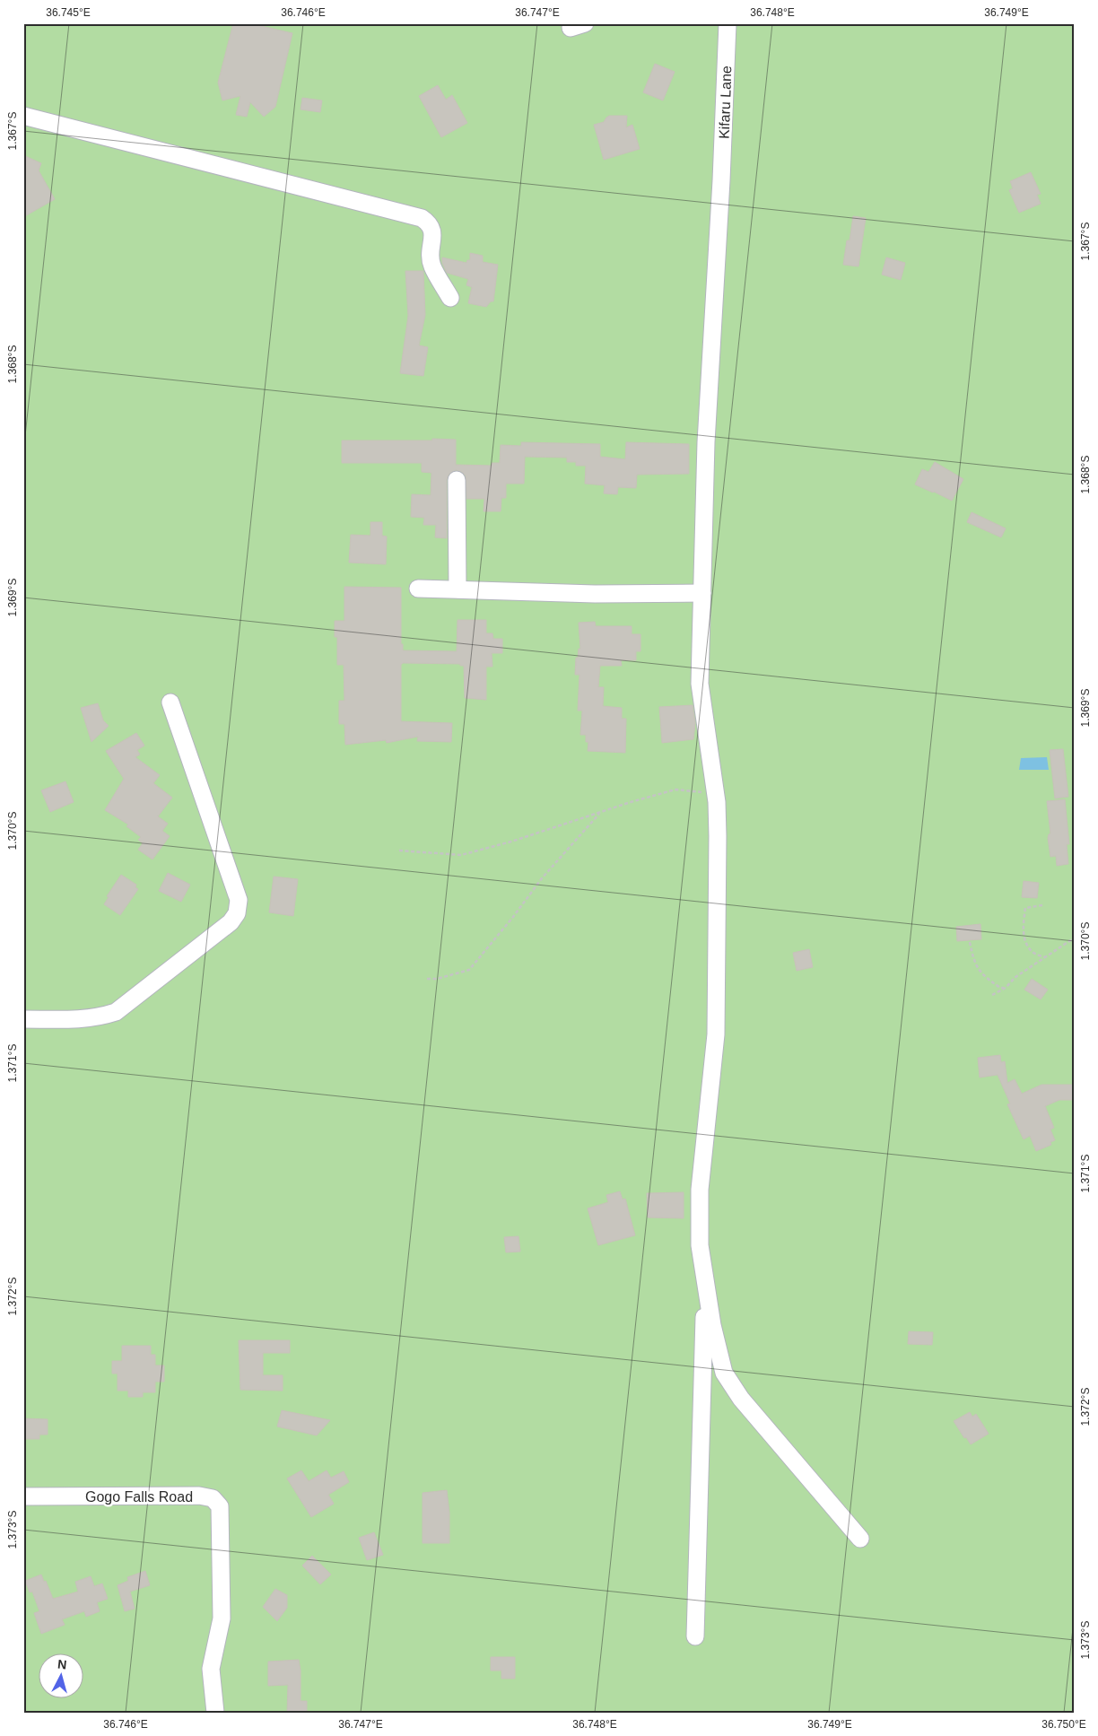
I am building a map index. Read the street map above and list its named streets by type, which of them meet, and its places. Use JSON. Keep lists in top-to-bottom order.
{
  "streets": {
    "street": ["Kifaru Lane", "Gogo Falls Road"]
  },
  "north": "top",
  "coordinates": [
    "36.745°E",
    "36.746°E",
    "36.747°E",
    "36.748°E",
    "36.749°E",
    "1.367°S",
    "1.368°S",
    "1.369°S",
    "1.370°S",
    "1.371°S",
    "1.372°S",
    "1.373°S",
    "36.750°E"
  ]
}
